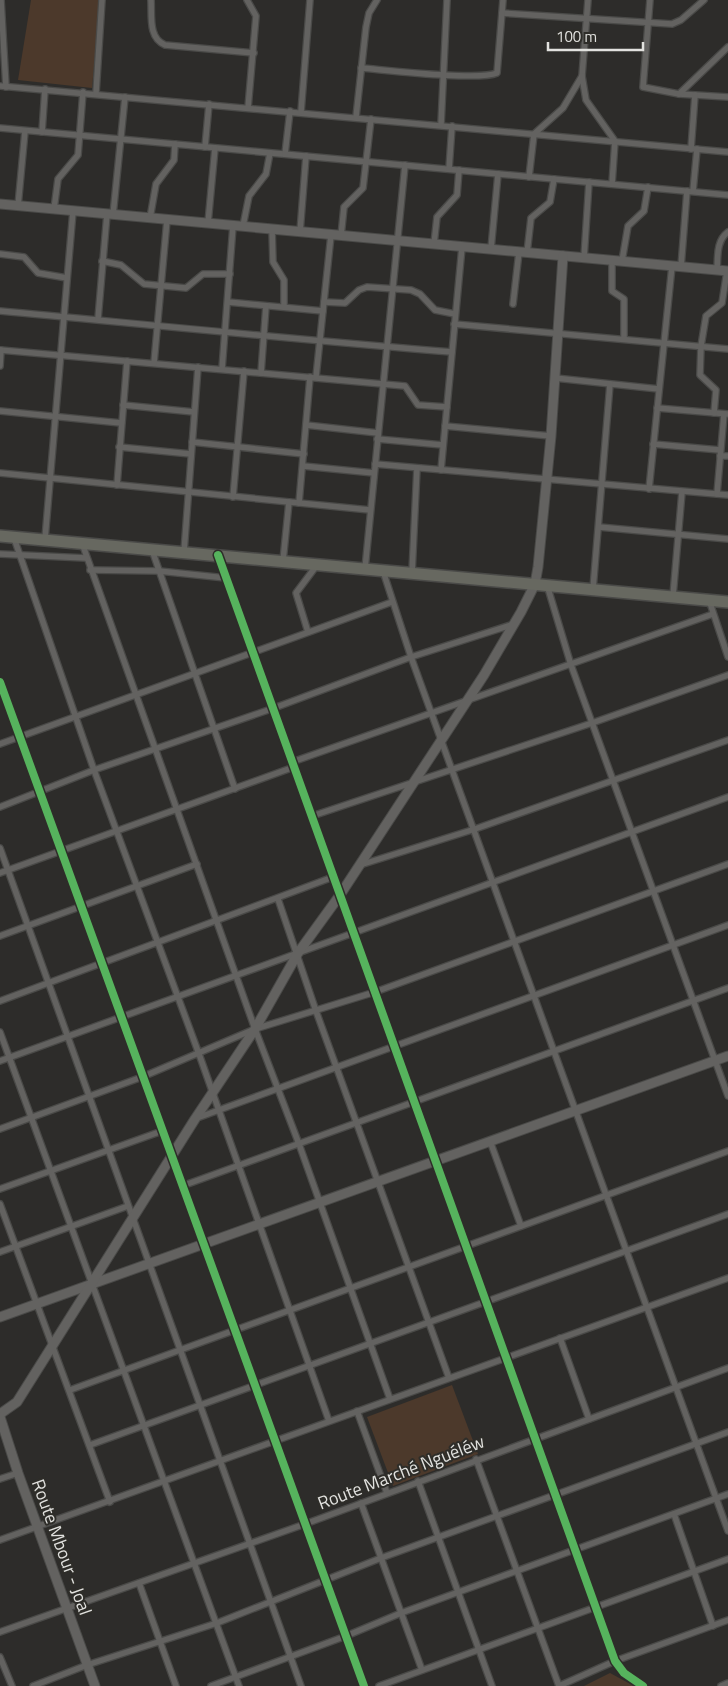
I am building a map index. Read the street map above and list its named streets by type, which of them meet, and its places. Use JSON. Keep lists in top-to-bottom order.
{
  "streets": {
    "main road": ["Route Mbour - Joal"],
    "street": ["Route Marché Nguéléw"]
  },
  "crossings": [
    ["Route Marché Nguéléw", "Route Mbour - Joal"]
  ],
  "scale_bar": "100 m"
}
